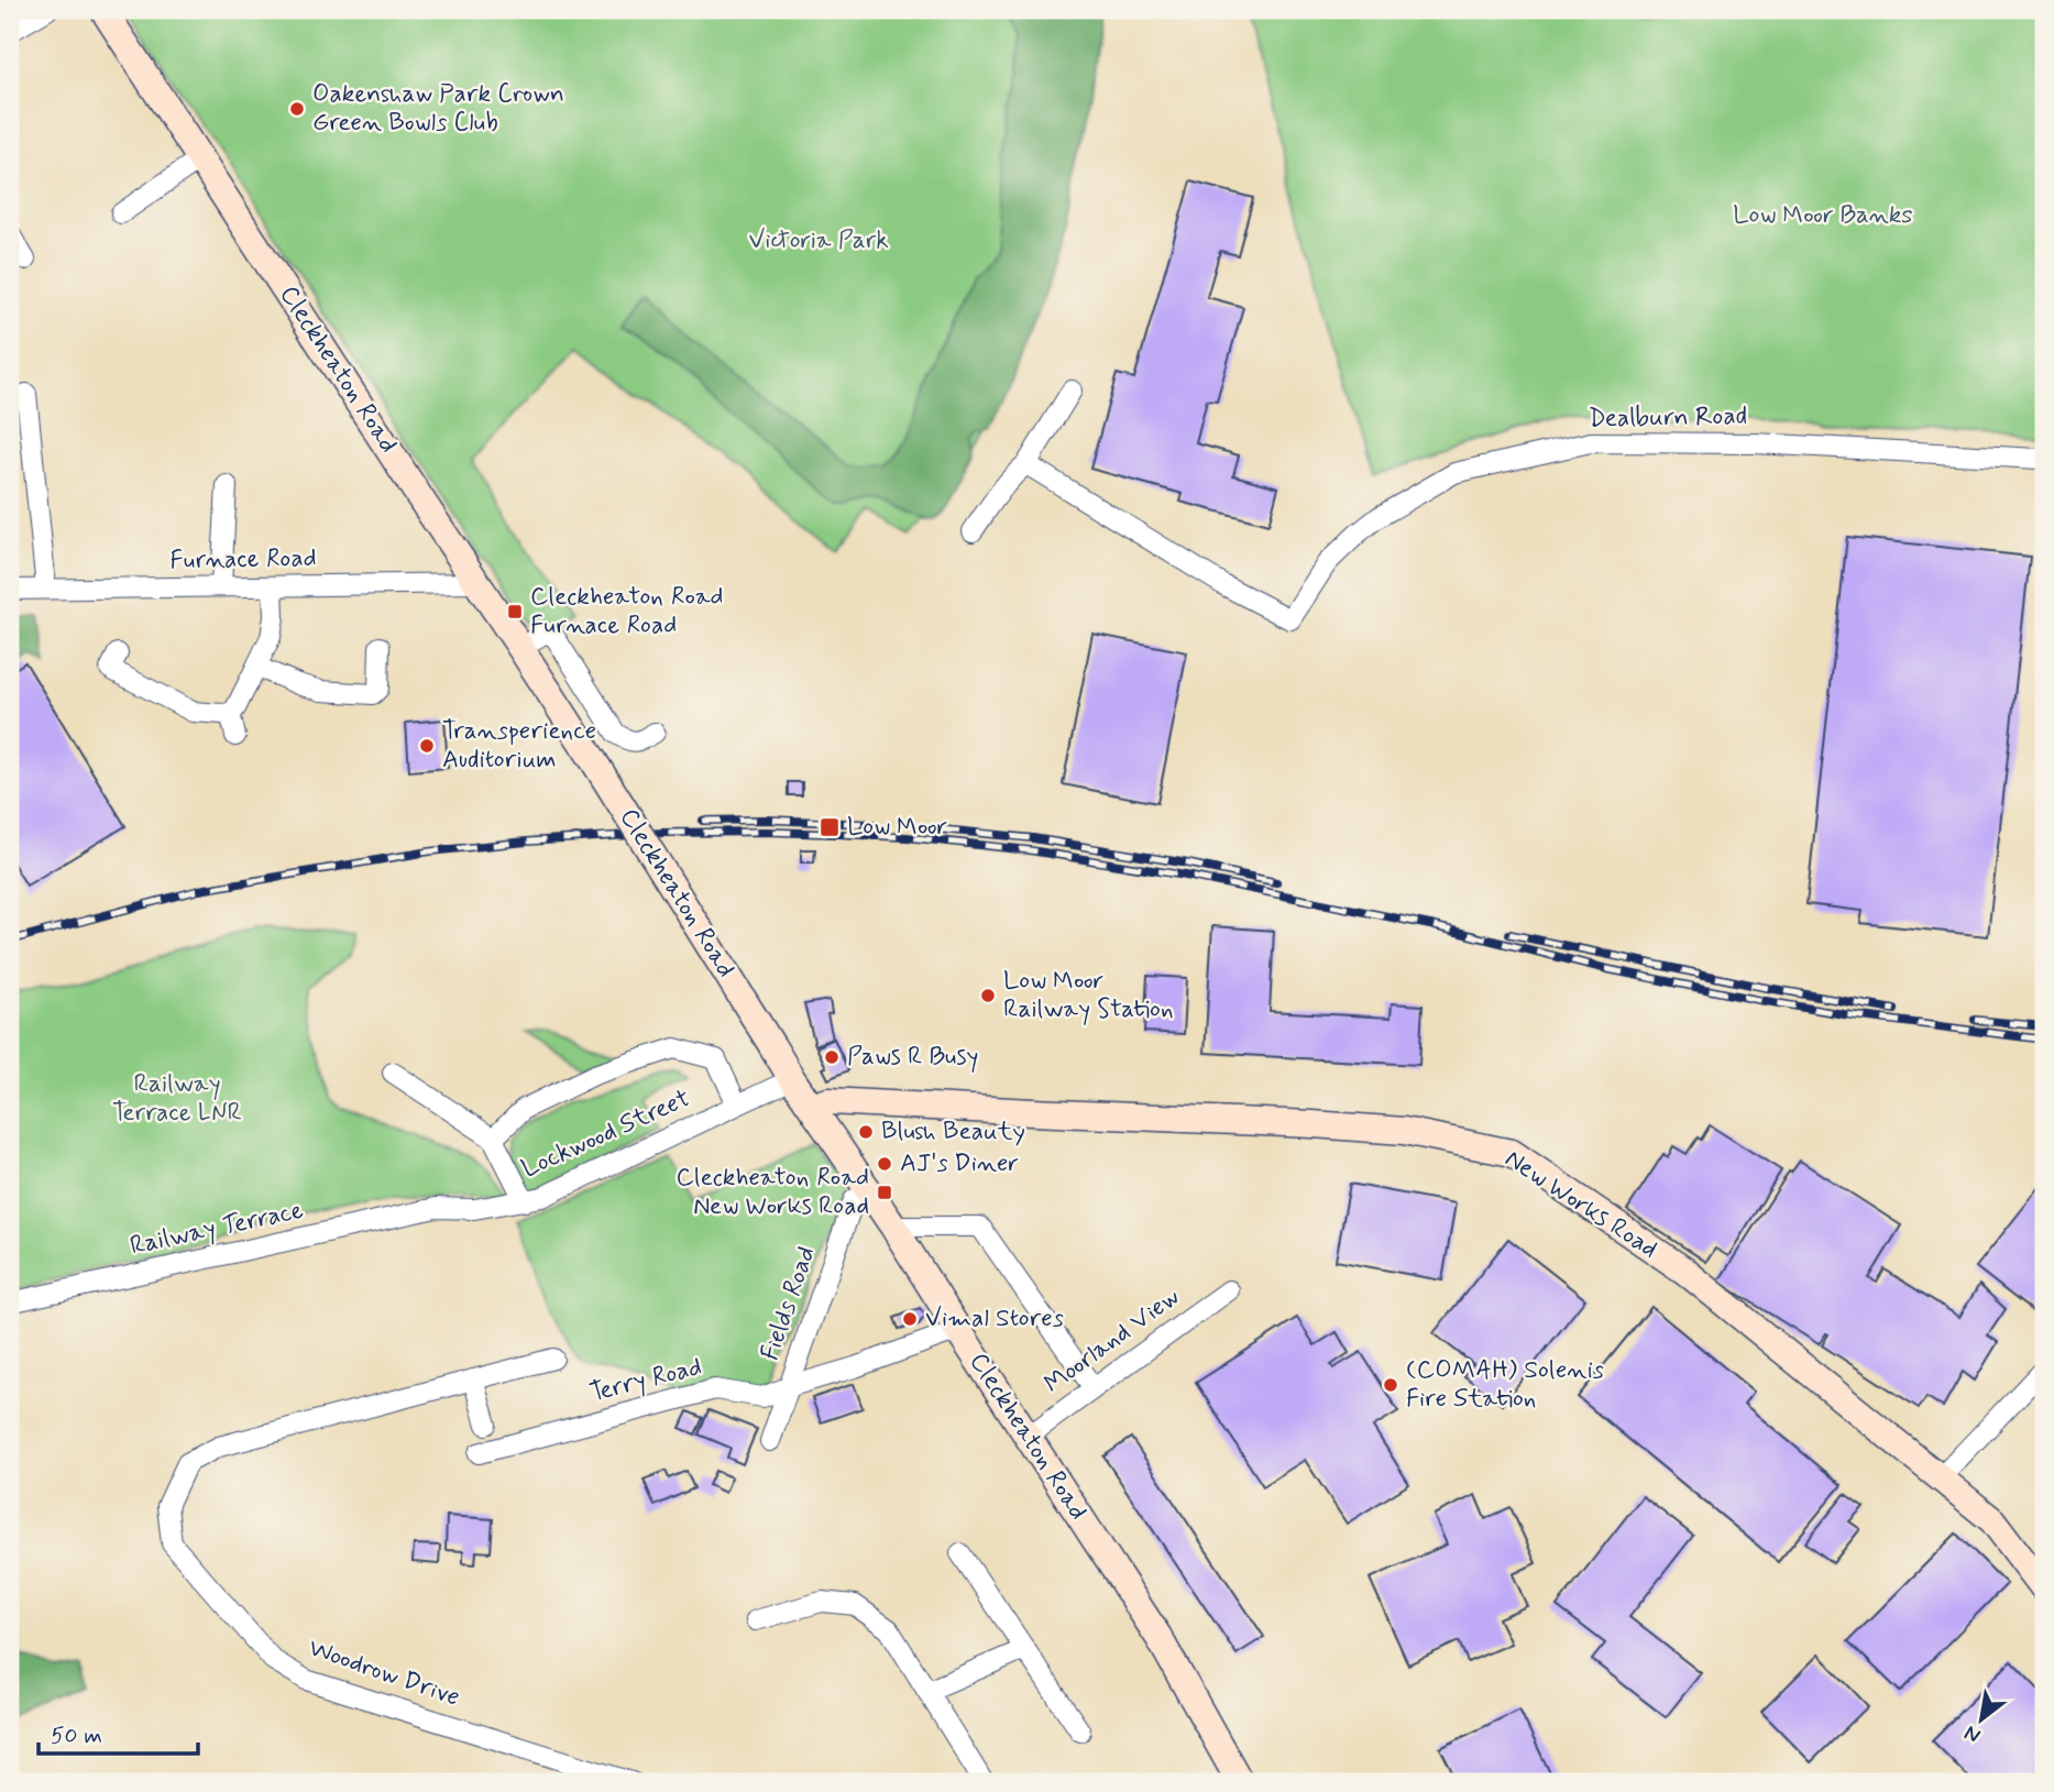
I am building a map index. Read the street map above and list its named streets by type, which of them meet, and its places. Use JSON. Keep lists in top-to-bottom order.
{
  "streets": {
    "street": [
      "Cleckheaton Road",
      "Dealburn Road",
      "Furnace Road",
      "Lockwood Street",
      "New Works Road",
      "Railway Terrace",
      "Fields Road",
      "Moorland View",
      "Terry Road",
      "Woodrow Drive"
    ]
  },
  "crossings": [
    ["Cleckheaton Road", "Furnace Road"],
    ["Cleckheaton Road", "Lockwood Street"],
    ["Cleckheaton Road", "New Works Road"],
    ["Cleckheaton Road", "Fields Road"],
    ["Cleckheaton Road", "Moorland View"],
    ["Cleckheaton Road", "Terry Road"],
    ["Lockwood Street", "Railway Terrace"],
    ["Fields Road", "Terry Road"]
  ],
  "parks": ["Low Moor Banks", "Victoria Park", "Railway Terrace LNR"],
  "places": {
    "other": [
      "Oakenshaw Park Crown Green Bowls Club",
      "Transperience Auditorium",
      "Low Moor Railway Station",
      "Paws R Busy",
      "Blush Beauty",
      "AJ's Diner",
      "Vimal Stores",
      "(COMAH) Solenis Fire Station"
    ],
    "transit": ["Cleckheaton Road Furnace Road", "Low Moor", "Cleckheaton Road New Works Road"]
  },
  "scale_bar": "50 m",
  "north": "bottom left"
}
